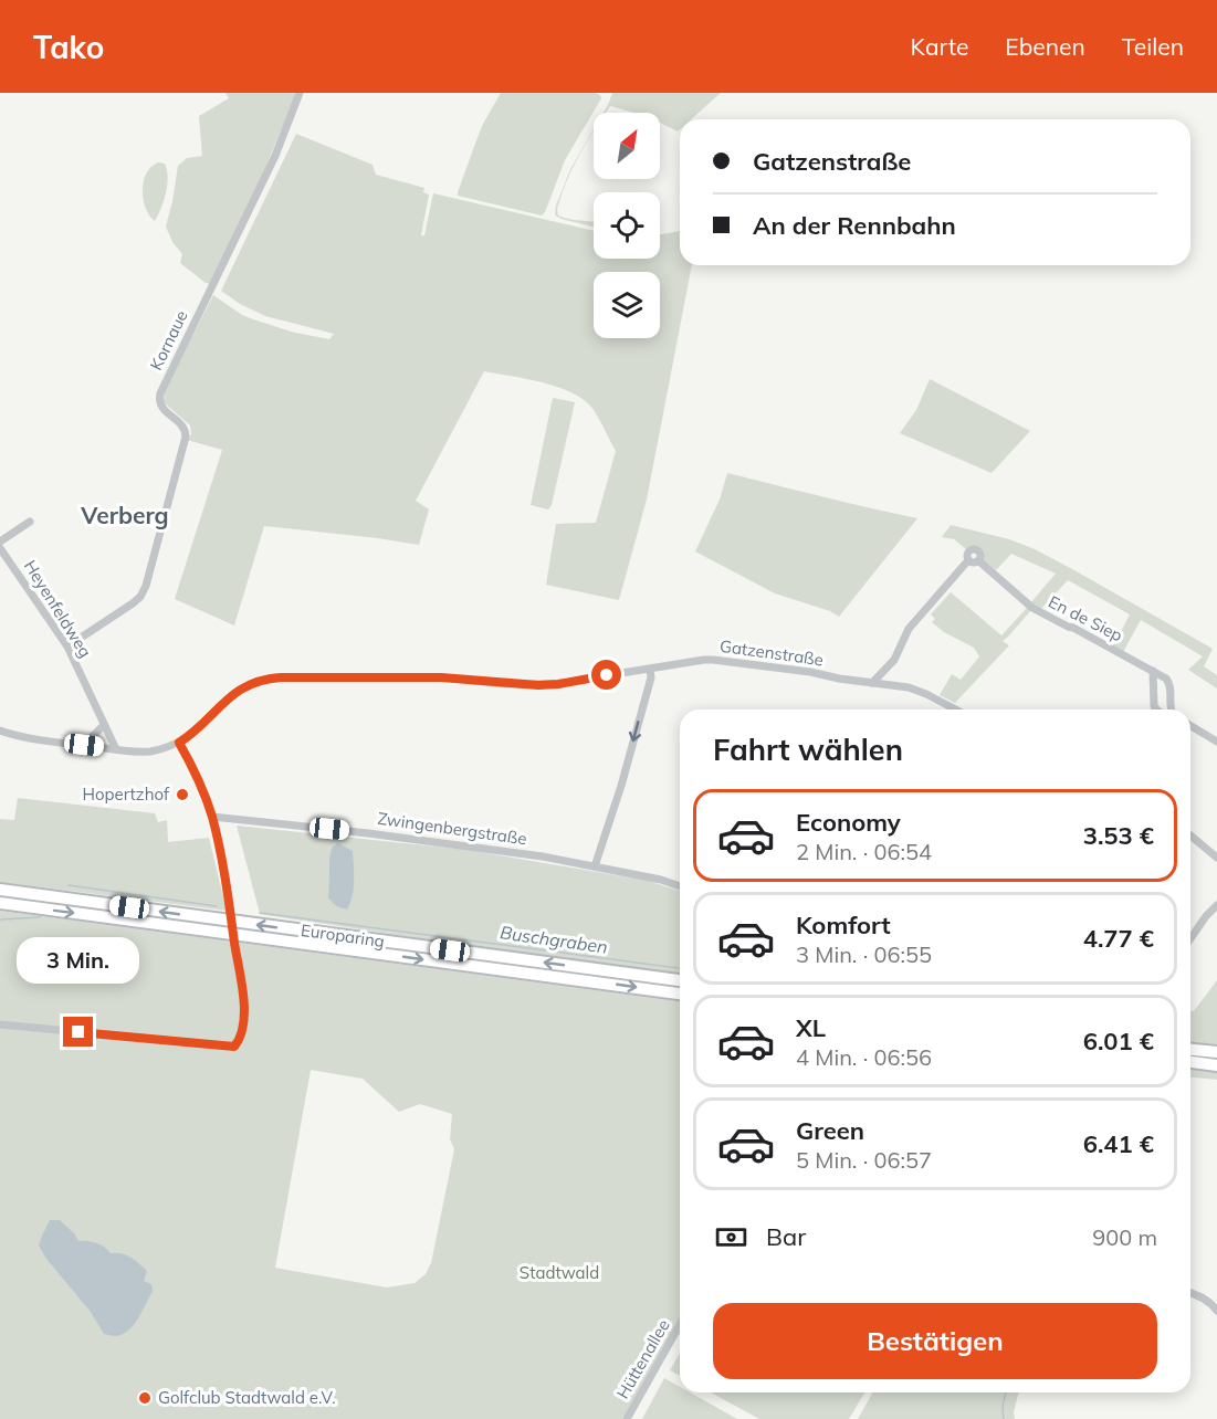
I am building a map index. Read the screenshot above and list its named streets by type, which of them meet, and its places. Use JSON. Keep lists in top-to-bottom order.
{
  "streets": {
    "main road": ["Europaring"],
    "street": [
      "Kornaue",
      "Heyenfeldweg",
      "En de Siep",
      "Gatzenstraße",
      "Zwingenbergstraße",
      "Hüttenallee"
    ]
  },
  "crossings": [
    ["Kornaue", "Heyenfeldweg"],
    ["Heyenfeldweg", "Gatzenstraße"]
  ],
  "districts": ["Verberg"],
  "water": ["Buschgraben"],
  "parks": ["Stadtwald"],
  "places": ["Hopertzhof", "Golfclub Stadtwald e.V."],
  "north": "top right",
  "page": {
    "header": "Tako",
    "nav": ["Karte", "Ebenen", "Teilen"],
    "banner": ["Gatzenstraße", "An der Rennbahn"],
    "heading": "Fahrt wählen",
    "list": [
      {
        "name": "Economy",
        "note": "2 Min. · 06:54",
        "value": "3.53 €"
      },
      {
        "name": "Komfort",
        "note": "3 Min. · 06:55",
        "value": "4.77 €"
      },
      {
        "name": "XL",
        "note": "4 Min. · 06:56",
        "value": "6.01 €"
      },
      {
        "name": "Green",
        "note": "5 Min. · 06:57",
        "value": "6.41 €"
      }
    ],
    "bubble": "3 Min.",
    "pay": ["Bar", "900 m"],
    "buttons": "Bestätigen"
  }
}
